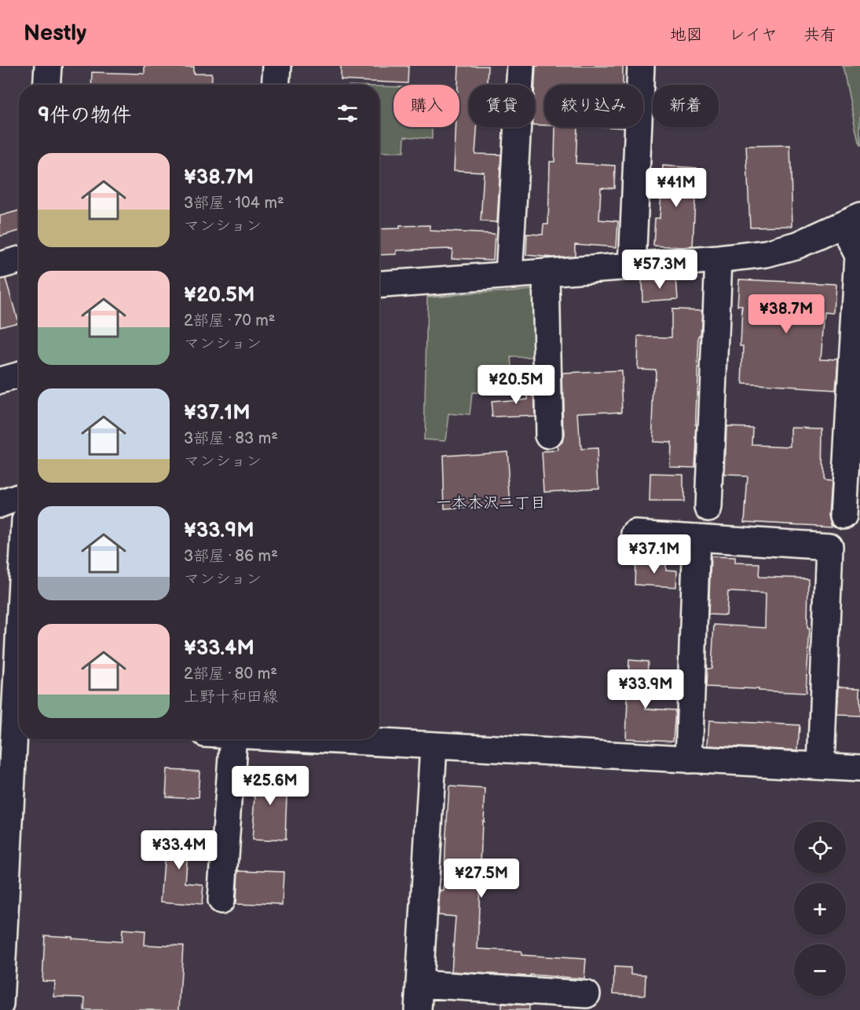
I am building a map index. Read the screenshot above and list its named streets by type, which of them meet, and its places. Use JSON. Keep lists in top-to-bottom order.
{
  "districts": ["一本木沢二丁目"],
  "page": {
    "header": "Nestly",
    "nav": ["地図", "レイヤ", "共有"],
    "chip": [
      "購入",
      "賃貸",
      "絞り込み",
      "新着"
    ],
    "heading": "9件の物件",
    "list": [
      {
        "name": "¥38.7M",
        "note": "3部屋 · 104 m² · マンション"
      },
      {
        "name": "¥20.5M",
        "note": "2部屋 · 70 m² · マンション"
      },
      {
        "name": "¥37.1M",
        "note": "3部屋 · 83 m² · マンション"
      },
      {
        "name": "¥33.9M",
        "note": "3部屋 · 86 m² · マンション"
      },
      {
        "name": "¥33.4M",
        "note": "2部屋 · 80 m² · 上野十和田線"
      }
    ],
    "price": [
      "¥41M",
      "¥57.3M",
      "¥38.7M",
      "¥20.5M",
      "¥37.1M",
      "¥33.9M",
      "¥25.6M",
      "¥33.4M",
      "¥27.5M"
    ],
    "map_buttons": ["+", "−"]
  }
}
